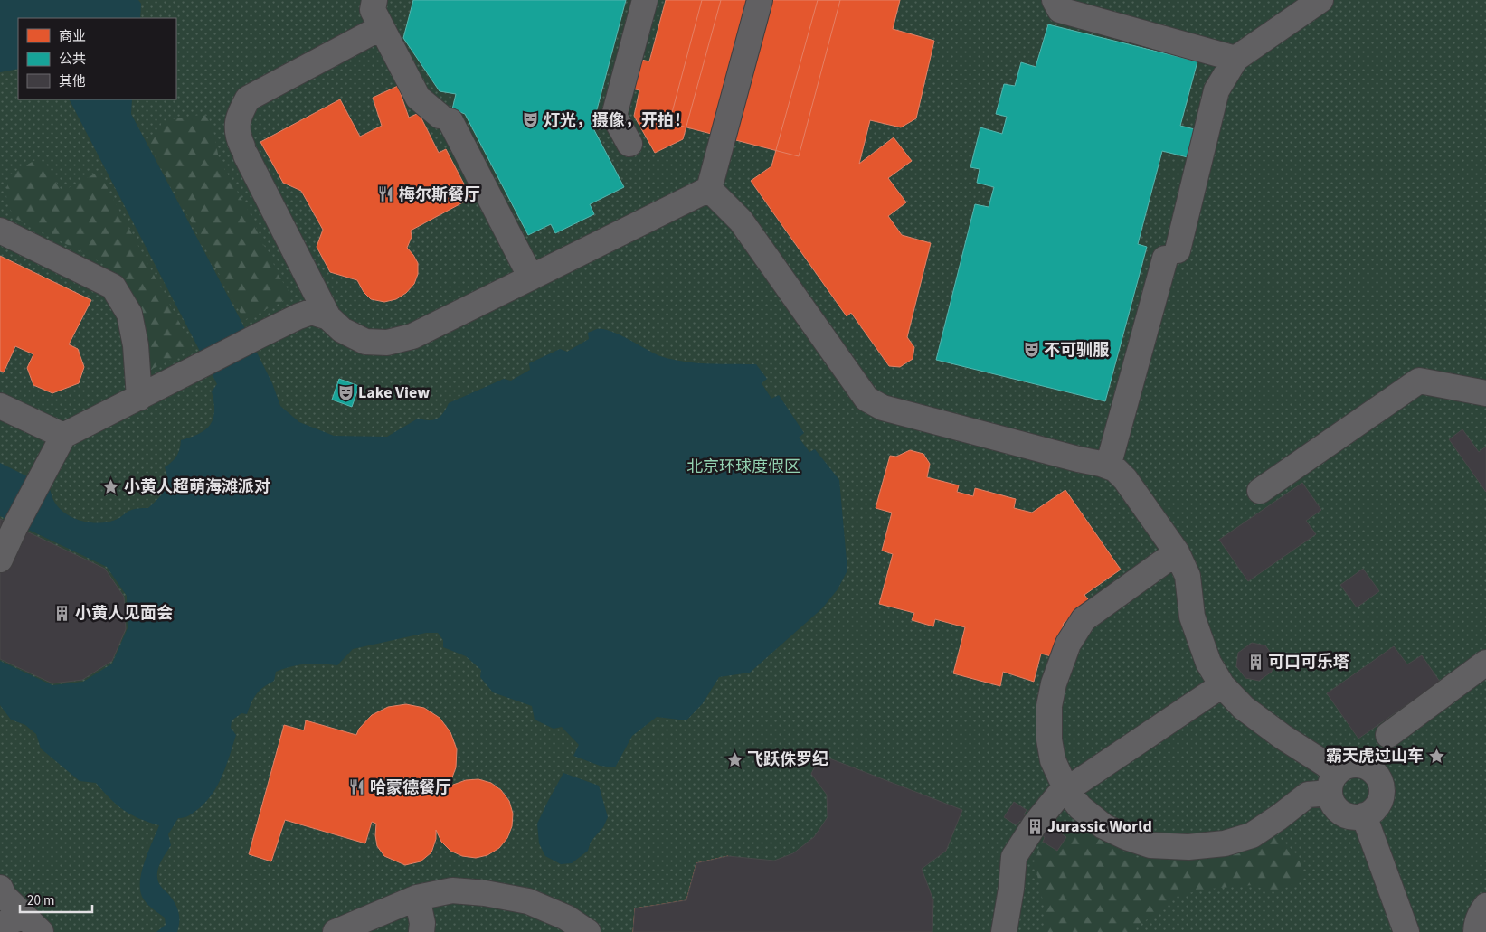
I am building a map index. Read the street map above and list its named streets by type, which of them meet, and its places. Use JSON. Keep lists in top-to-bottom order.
{
  "parks": ["北京环球度假区"],
  "places": {
    "theatre": ["灯光，摄像，开拍！", "不可驯服", "Lake View"],
    "restaurant": ["梅尔斯餐厅", "哈蒙德餐厅"],
    "place": ["小黄人超萌海滩派对", "霸天虎过山车", "飞跃侏罗纪"],
    "building": ["小黄人见面会", "可口可乐塔", "Jurassic World"]
  },
  "legend": ["商业", "公共", "其他"],
  "scale_bar": "20 m"
}
